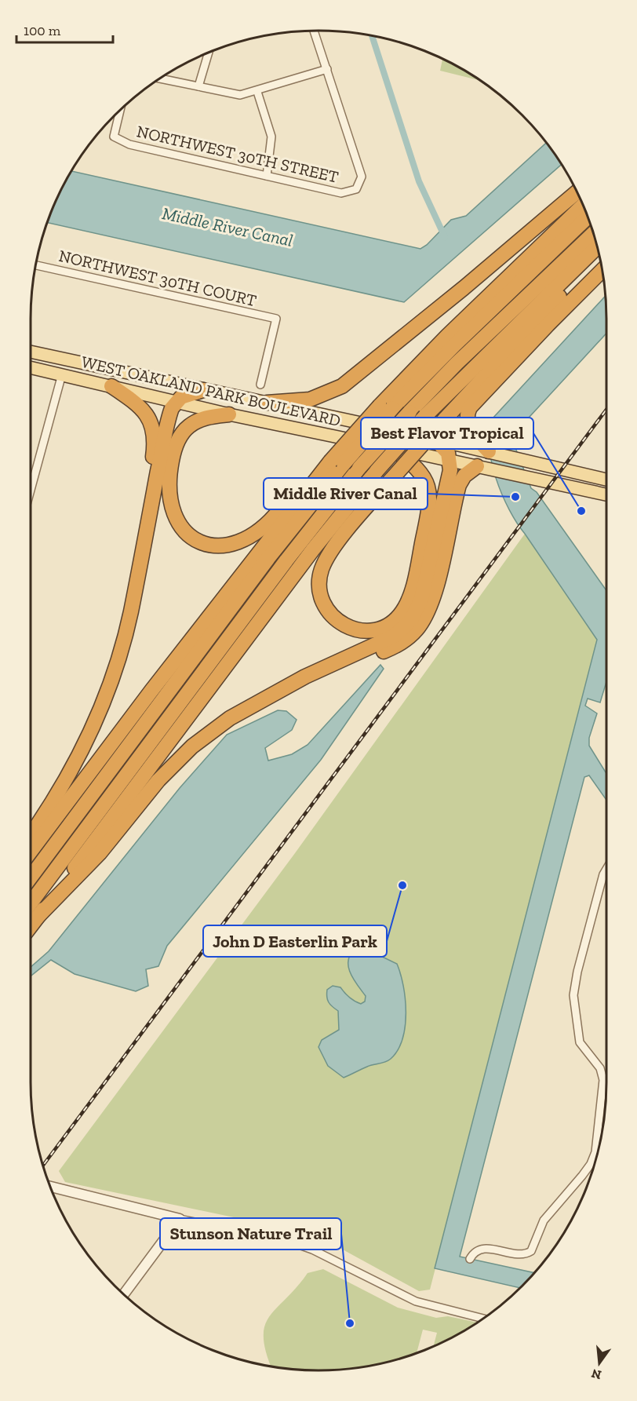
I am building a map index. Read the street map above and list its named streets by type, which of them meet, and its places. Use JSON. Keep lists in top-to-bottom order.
{
  "streets": {
    "main road": ["WEST OAKLAND PARK BOULEVARD"],
    "street": ["NORTHWEST 30TH STREET", "NORTHWEST 30TH COURT"]
  },
  "water": ["Middle River Canal"],
  "places": [
    "Middle River Canal",
    "Best Flavor Tropical",
    "John D Easterlin Park",
    "Stunson Nature Trail"
  ],
  "scale_bar": "100 m",
  "north": "bottom"
}
